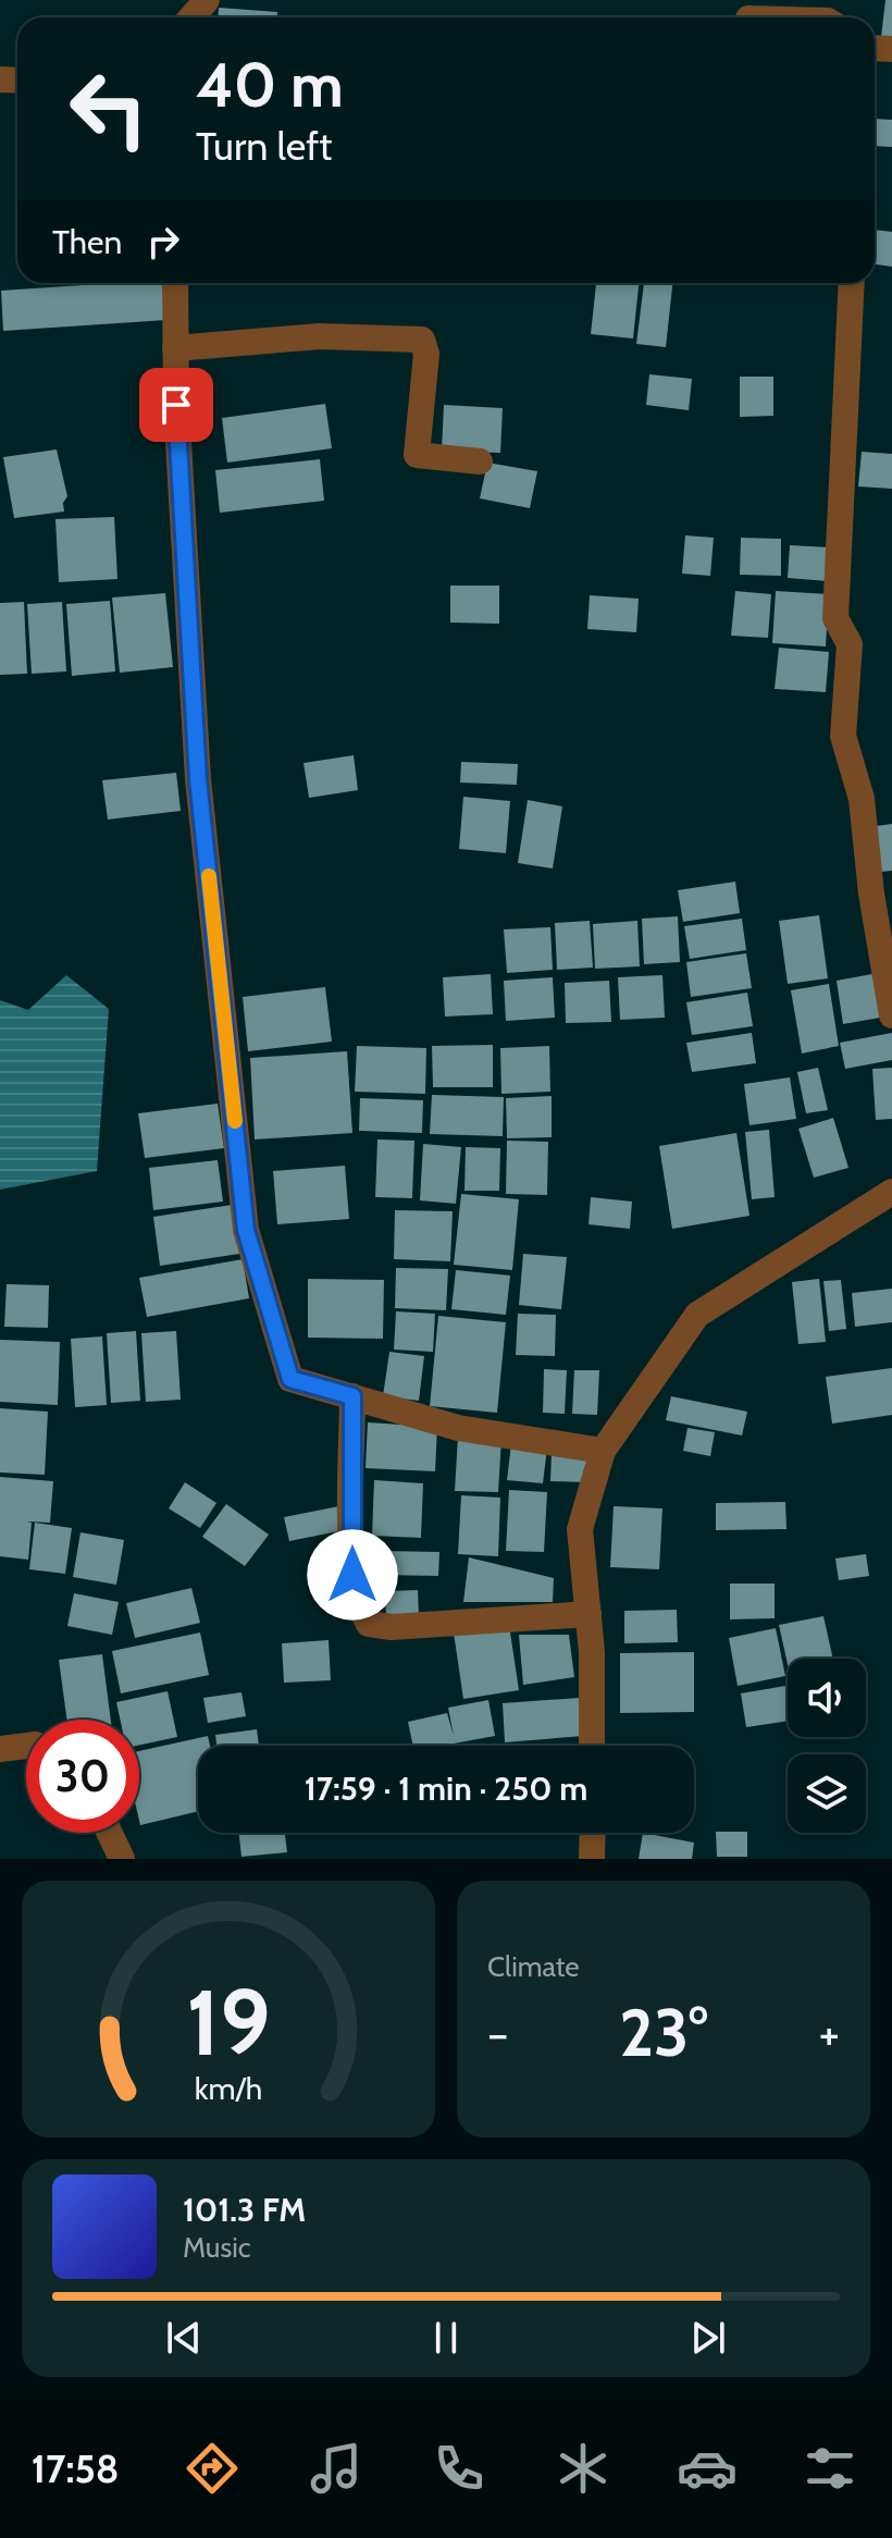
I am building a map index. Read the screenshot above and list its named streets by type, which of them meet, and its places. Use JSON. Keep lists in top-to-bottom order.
{
  "page": {
    "turn": ["40 m", "Turn left"],
    "then": "Then",
    "limit": "30",
    "trip": "17:59 · 1 min · 250 m",
    "tile": "Climate",
    "heat": ["−", "23°", "+"],
    "song": ["101.3 FM", "Music"],
    "tabs": "17:58",
    "gauge": ["19", "km/h"]
  }
}
